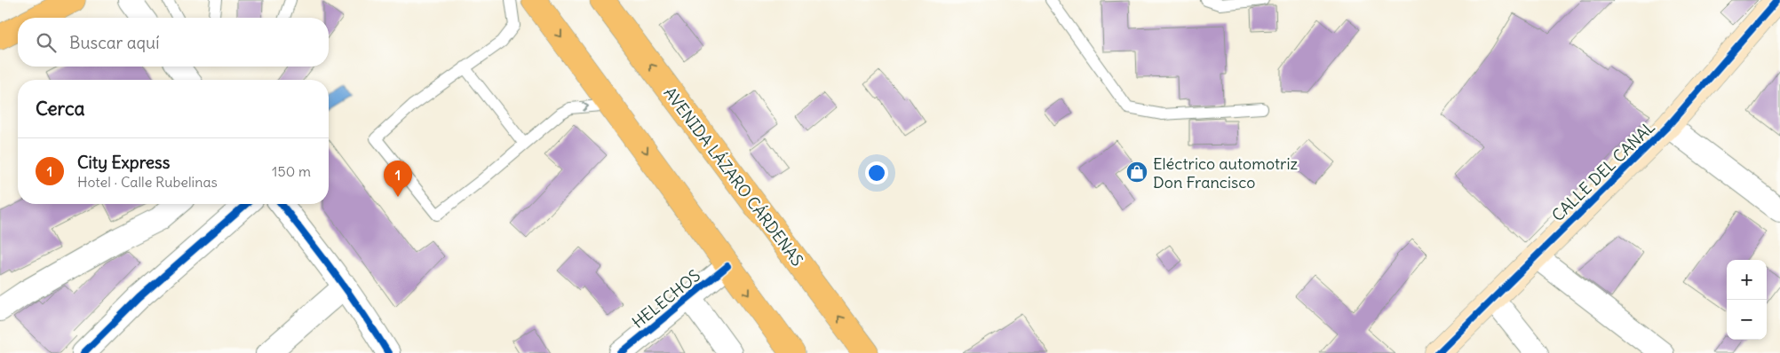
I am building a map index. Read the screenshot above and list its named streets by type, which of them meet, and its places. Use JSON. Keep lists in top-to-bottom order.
{
  "streets": {
    "main road": ["AVENIDA LÁZARO CÁRDENAS"],
    "street": ["CALLE DEL CANAL", "HELECHOS"]
  },
  "places": {
    "shop": ["Eléctrico automotriz Don Francisco"]
  },
  "page": {
    "search": "Buscar aquí",
    "heading": "Cerca",
    "list": [
      {
        "mark": "1",
        "name": "City Express",
        "note": "Hotel · Calle Rubelinas",
        "value": "150 m"
      }
    ],
    "pins": "1",
    "map_buttons": ["+", "−"]
  }
}
